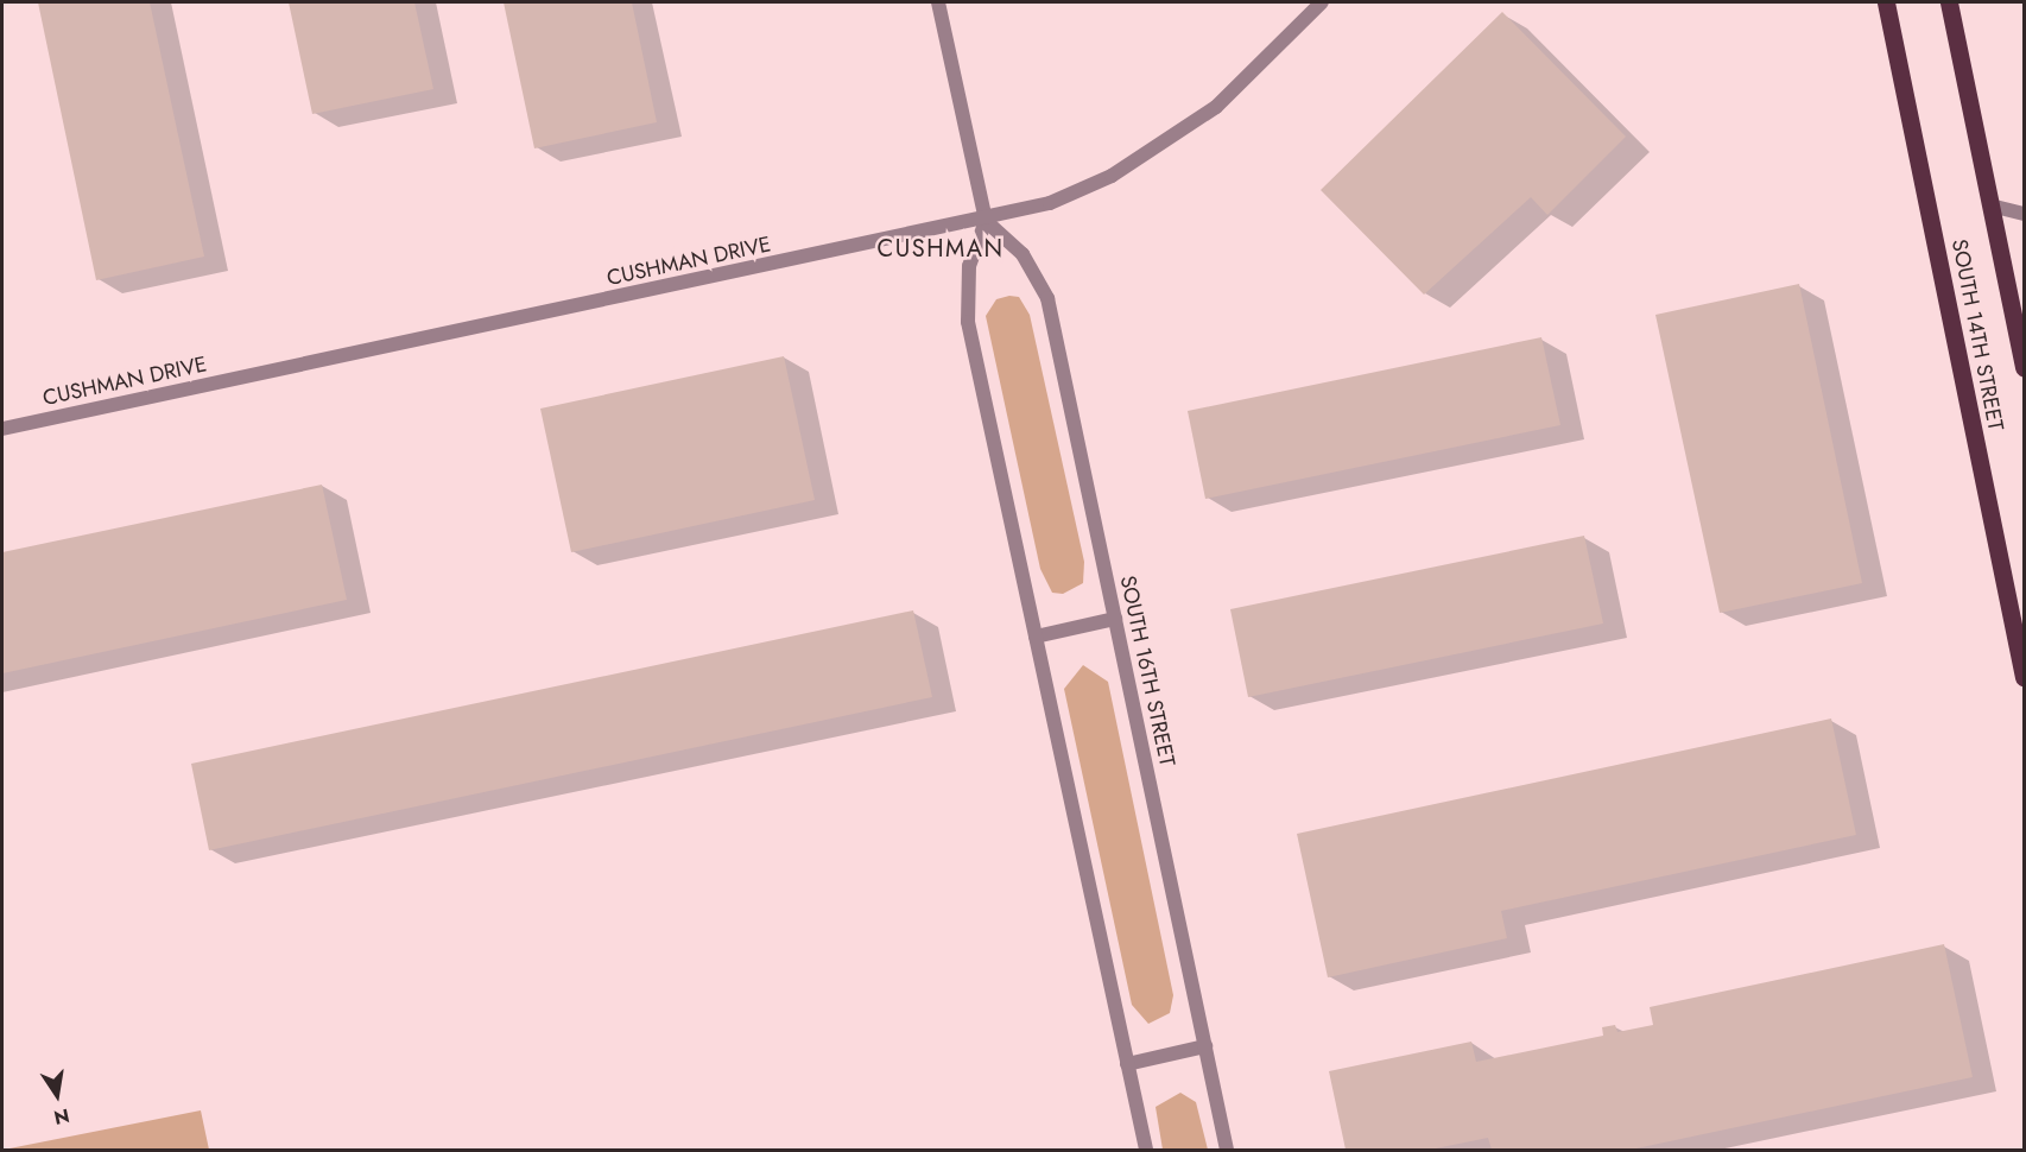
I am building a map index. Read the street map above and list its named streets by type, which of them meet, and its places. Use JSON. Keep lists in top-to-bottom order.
{
  "streets": {
    "main road": ["SOUTH 14TH STREET"],
    "street": ["CUSHMAN DRIVE", "SOUTH 16TH STREET"]
  },
  "crossings": [
    ["CUSHMAN DRIVE", "SOUTH 16TH STREET"]
  ],
  "districts": ["CUSHMAN"],
  "north": "bottom"
}
